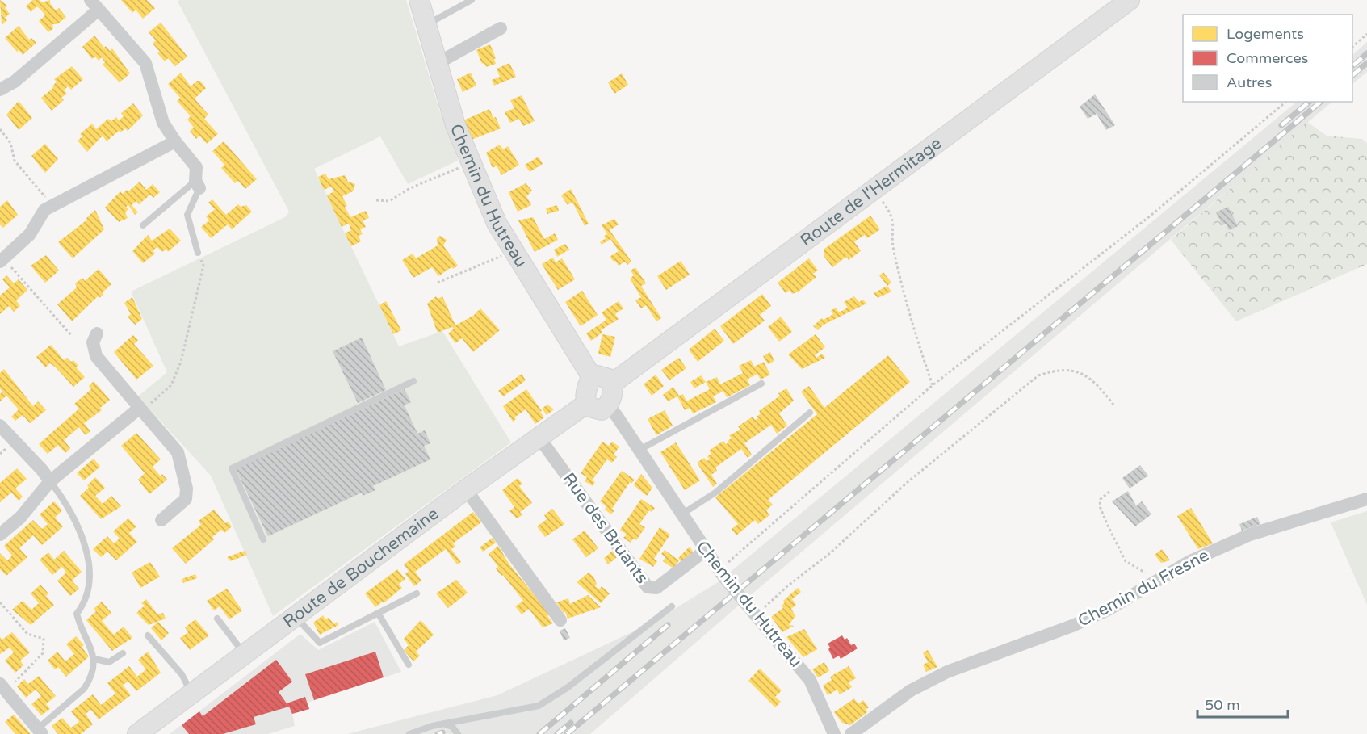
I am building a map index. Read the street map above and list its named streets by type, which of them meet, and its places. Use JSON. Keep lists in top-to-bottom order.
{
  "streets": {
    "street": [
      "Route de l'Hermitage",
      "Chemin du Hutreau",
      "Rue des Bruants",
      "Route de Bouchemaine",
      "Chemin du Fresne"
    ]
  },
  "crossings": [
    ["Route de l'Hermitage", "Chemin du Hutreau"],
    ["Route de l'Hermitage", "Route de Bouchemaine"],
    ["Chemin du Hutreau", "Rue des Bruants"],
    ["Chemin du Hutreau", "Route de Bouchemaine"],
    ["Rue des Bruants", "Route de Bouchemaine"]
  ],
  "legend": ["Logements", "Commerces", "Autres"],
  "scale_bar": "50 m"
}
